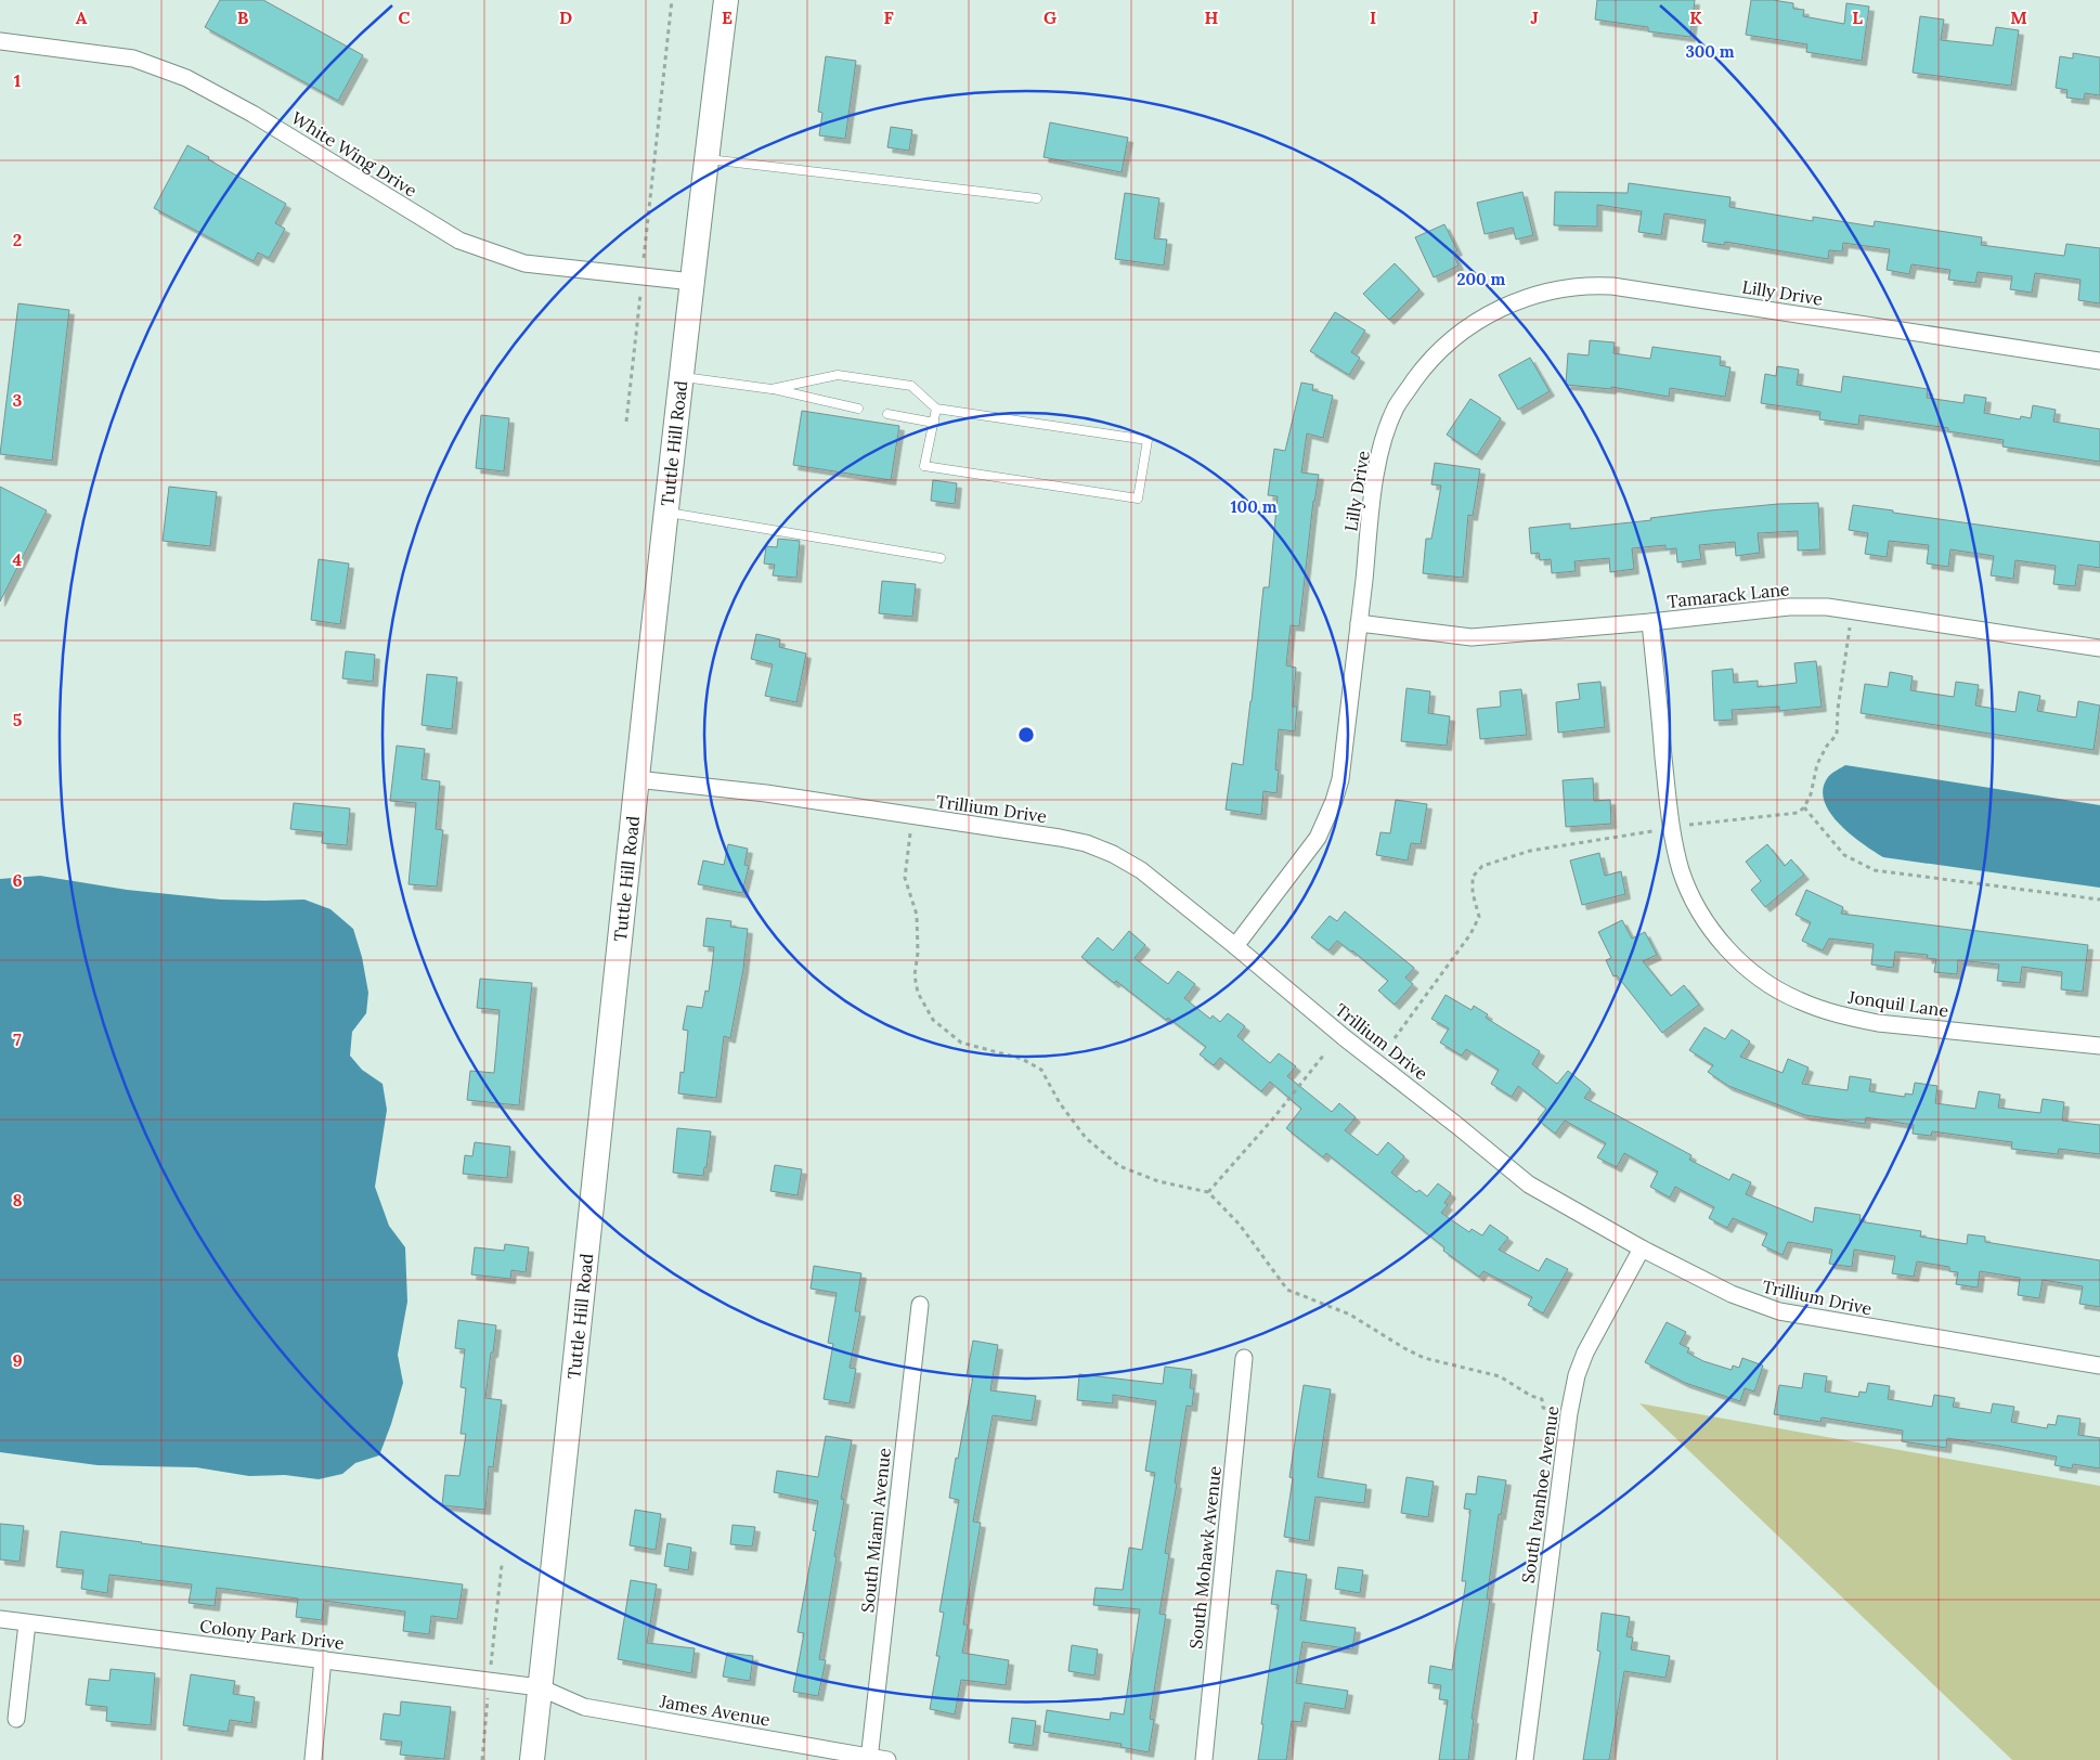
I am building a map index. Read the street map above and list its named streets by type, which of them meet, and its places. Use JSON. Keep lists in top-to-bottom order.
{
  "streets": {
    "main road": ["Tuttle Hill Road"],
    "street": [
      "White Wing Drive",
      "Lilly Drive",
      "Tamarack Lane",
      "Trillium Drive",
      "Jonquil Lane",
      "South Ivanhoe Avenue",
      "South Miami Avenue",
      "South Mohawk Avenue",
      "Colony Park Drive",
      "James Avenue"
    ]
  },
  "crossings": [
    ["White Wing Drive", "Tuttle Hill Road"],
    ["Lilly Drive", "Tamarack Lane"],
    ["Lilly Drive", "Trillium Drive"],
    ["Tuttle Hill Road", "Trillium Drive"],
    ["Tuttle Hill Road", "Colony Park Drive"],
    ["Tuttle Hill Road", "James Avenue"],
    ["Tamarack Lane", "Jonquil Lane"],
    ["Trillium Drive", "South Ivanhoe Avenue"],
    ["South Miami Avenue", "James Avenue"],
    ["Colony Park Drive", "James Avenue"]
  ],
  "grid": {
    "columns": [
      "A",
      "B",
      "C",
      "D",
      "E",
      "F",
      "G",
      "H",
      "I",
      "J",
      "K",
      "L",
      "M"
    ],
    "rows": [
      "1",
      "2",
      "3",
      "4",
      "5",
      "6",
      "7",
      "8",
      "9"
    ]
  },
  "rings": ["300 m", "200 m", "100 m"]
}
